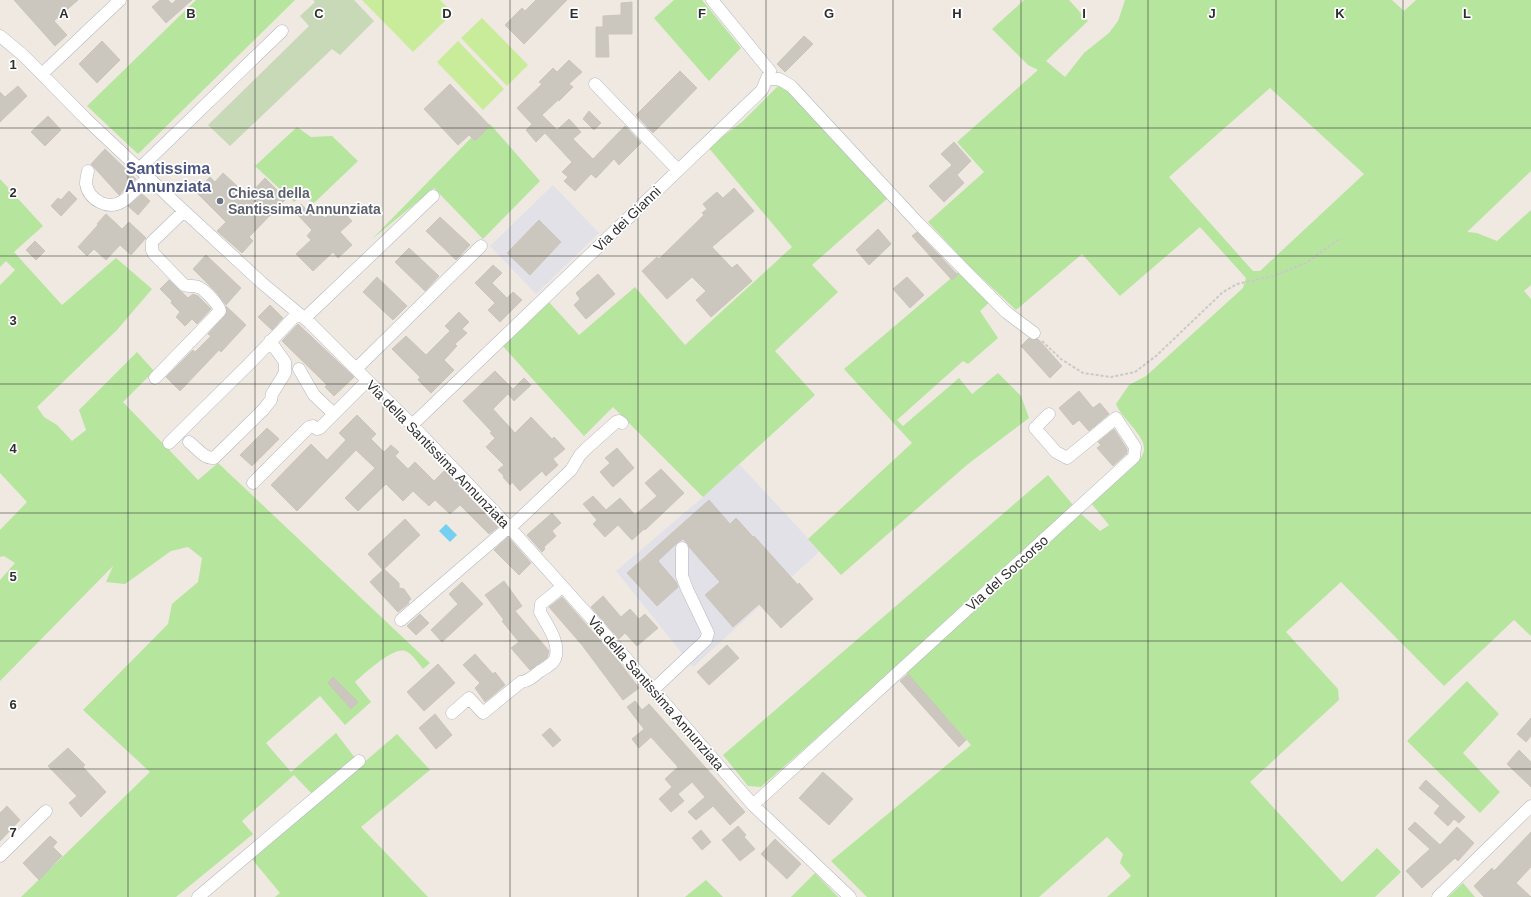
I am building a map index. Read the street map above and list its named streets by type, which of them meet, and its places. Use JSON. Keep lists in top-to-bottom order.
{
  "streets": {
    "street": ["Via dei Gianni", "Via della Santissima Annunziata", "Via del Soccorso"]
  },
  "crossings": [
    ["Via dei Gianni", "Via della Santissima Annunziata"],
    ["Via della Santissima Annunziata", "Via del Soccorso"]
  ],
  "districts": ["Santissima Annunziata"],
  "places": ["Chiesa della Santissima Annunziata"],
  "grid": {
    "columns": [
      "A",
      "B",
      "C",
      "D",
      "E",
      "F",
      "G",
      "H",
      "I",
      "J",
      "K",
      "L"
    ],
    "rows": [
      "1",
      "2",
      "3",
      "4",
      "5",
      "6",
      "7"
    ]
  }
}
